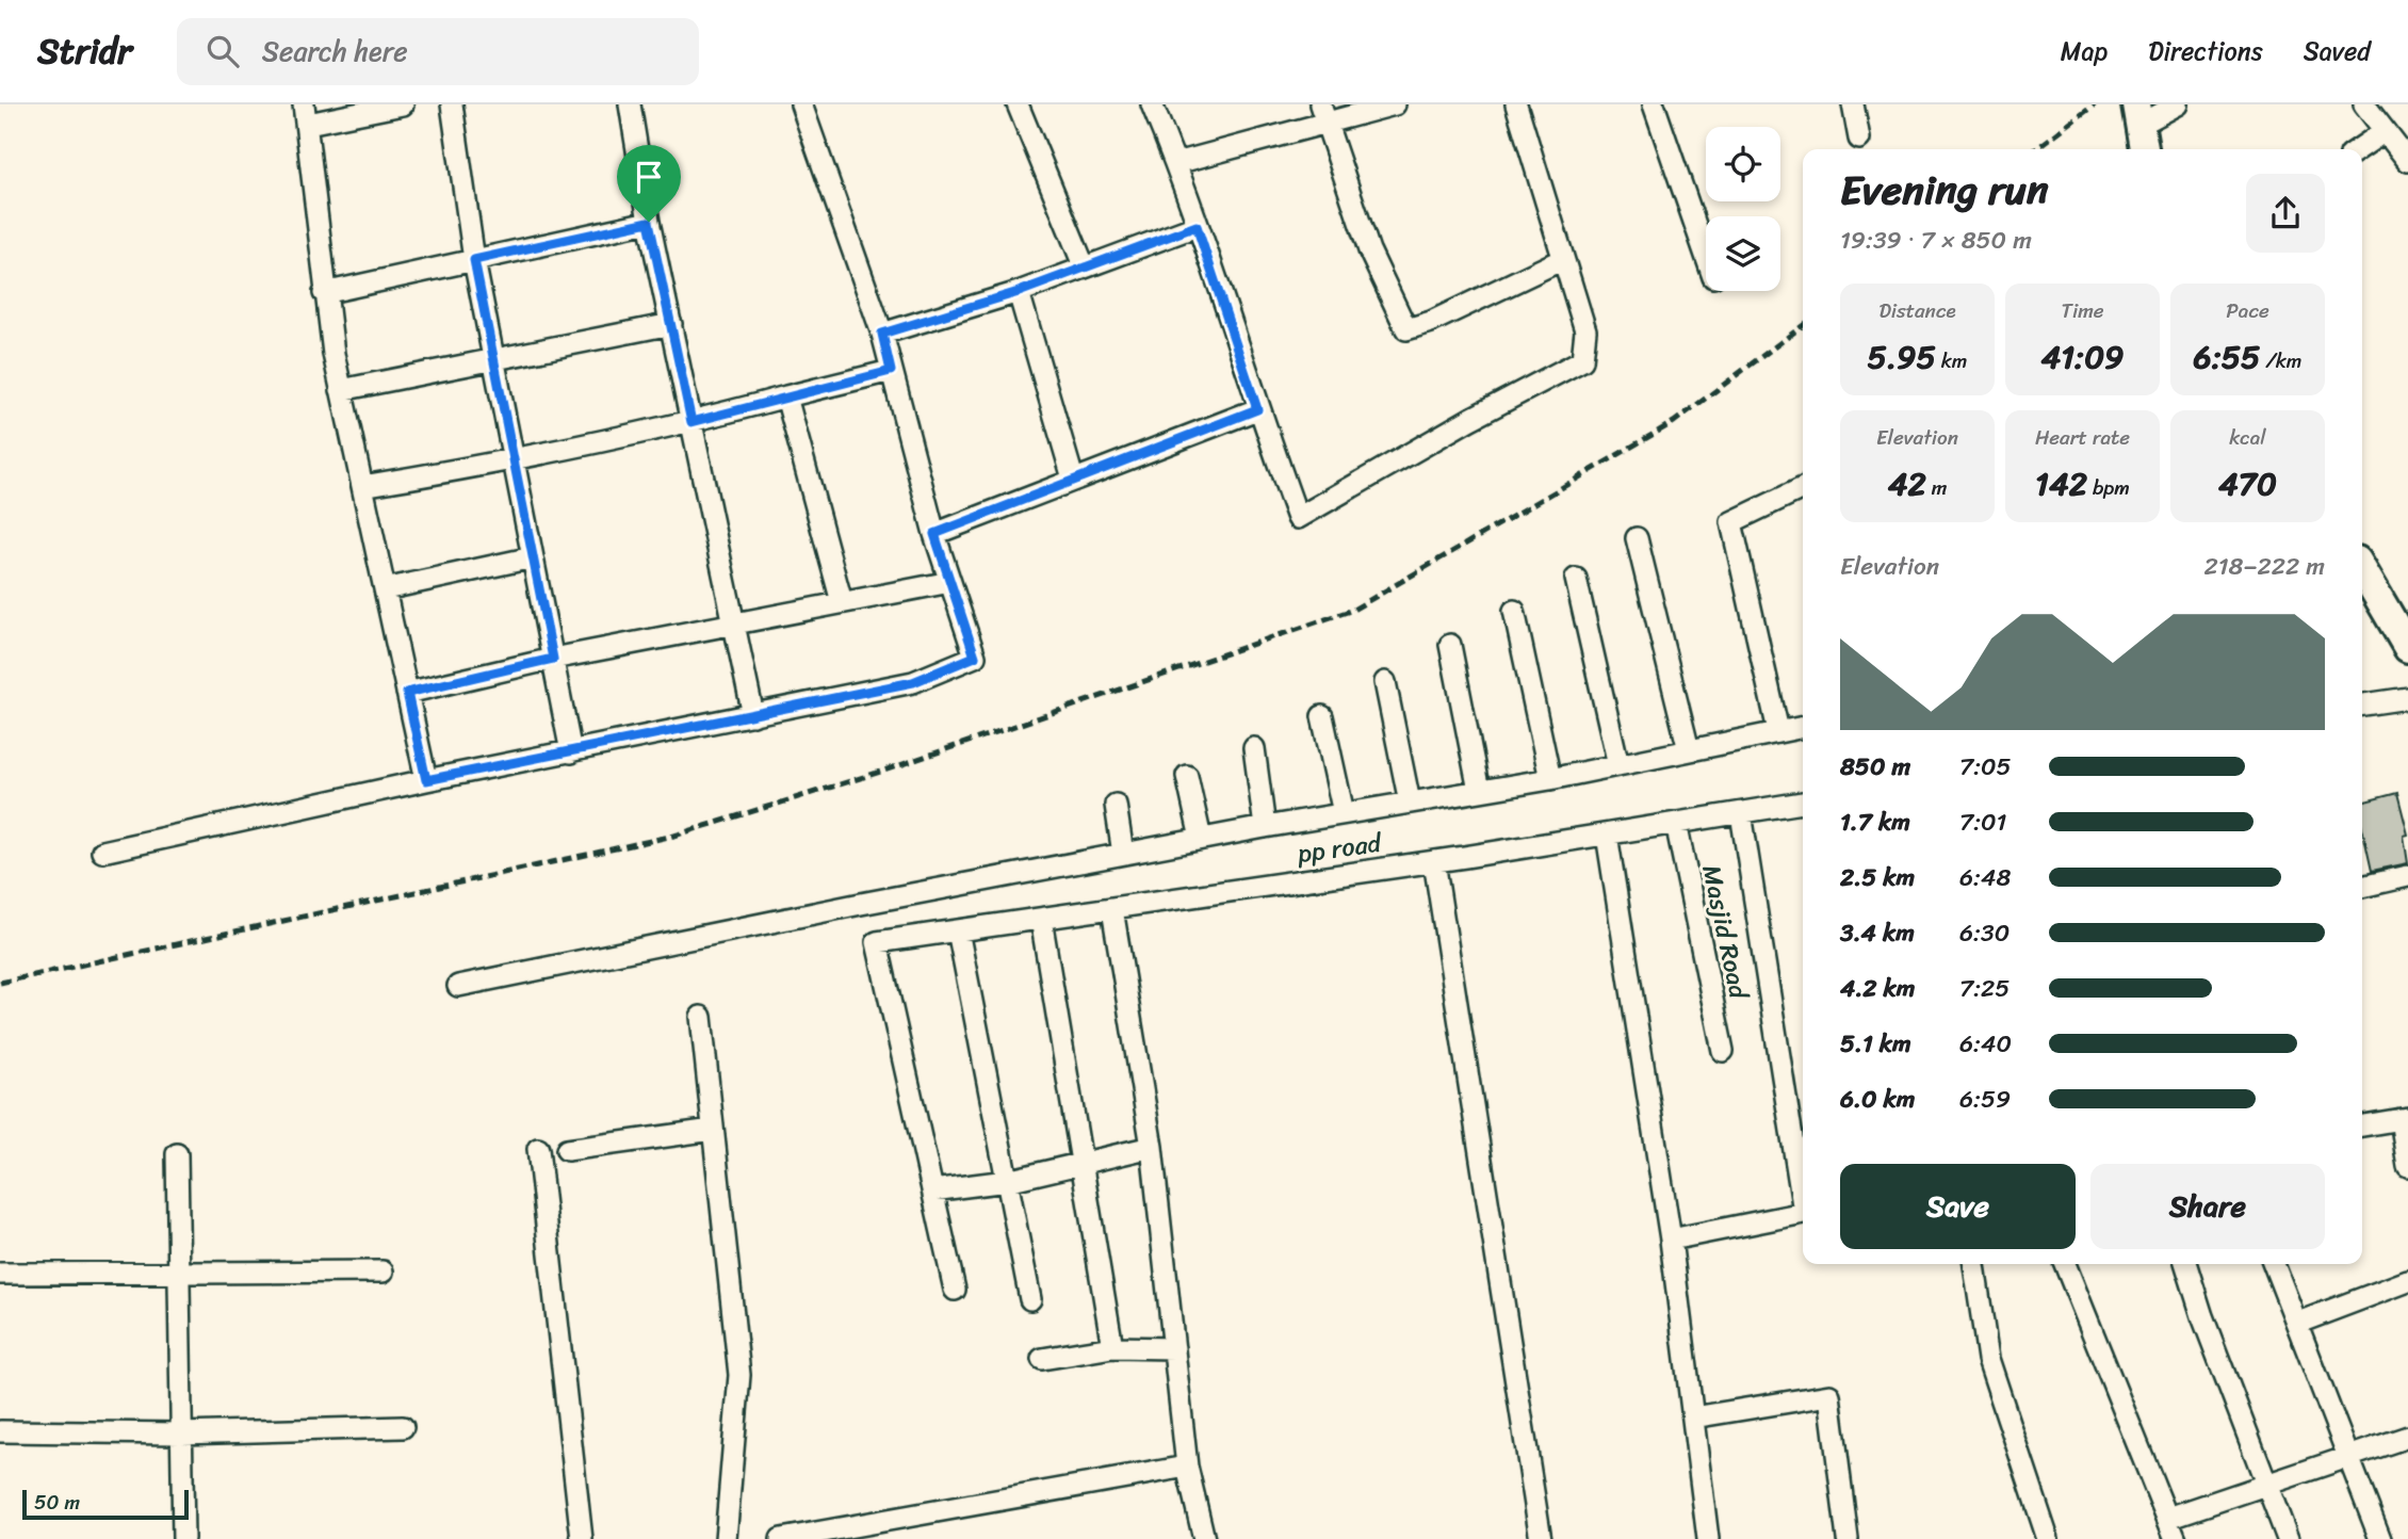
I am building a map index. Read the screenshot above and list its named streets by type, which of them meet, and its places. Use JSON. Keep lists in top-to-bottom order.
{
  "streets": {
    "street": ["pp road", "Masjid Road"]
  },
  "crossings": [
    ["pp road", "Masjid Road"]
  ],
  "scale_bar": "50 m",
  "page": {
    "header": "Stridr",
    "search": "Search here",
    "nav": ["Map", "Directions", "Saved"],
    "heading": ["Evening run", "19:39 · 7 × 850 m"],
    "stats": [
      ["Distance", "5.95 km"],
      ["Time", "41:09"],
      ["Pace", "6:55 /km"],
      ["Elevation", "42 m"],
      ["Heart rate", "142 bpm"],
      ["kcal", "470"]
    ],
    "chart": ["Elevation", "218–222 m"],
    "list": [
      {
        "name": "850 m",
        "note": "7:05"
      },
      {
        "name": "1.7 km",
        "note": "7:01"
      },
      {
        "name": "2.5 km",
        "note": "6:48"
      },
      {
        "name": "3.4 km",
        "note": "6:30"
      },
      {
        "name": "4.2 km",
        "note": "7:25"
      },
      {
        "name": "5.1 km",
        "note": "6:40"
      },
      {
        "name": "6.0 km",
        "note": "6:59"
      }
    ],
    "buttons": ["Save", "Share"],
    "scale": "50 m"
  }
}
